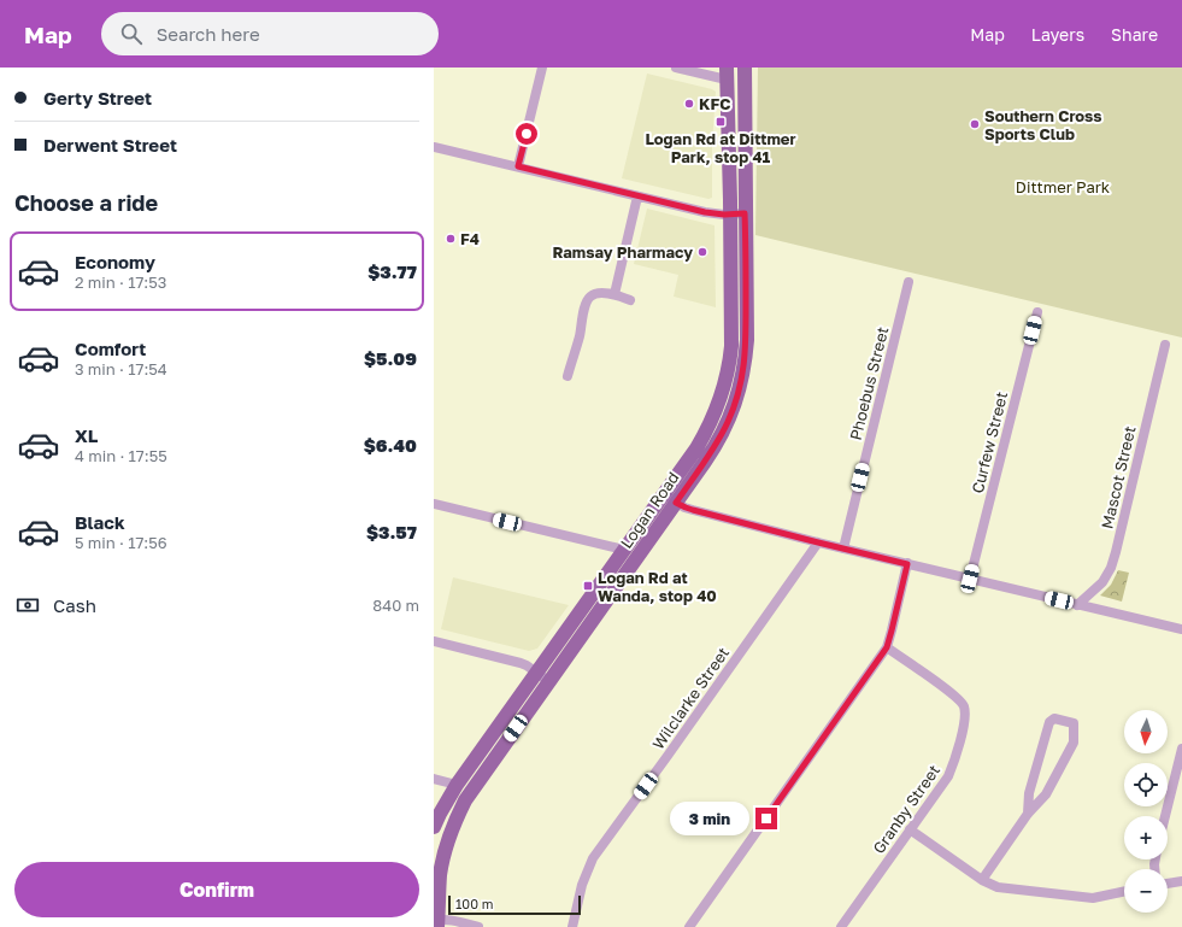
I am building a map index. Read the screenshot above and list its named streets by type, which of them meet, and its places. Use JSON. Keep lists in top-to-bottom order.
{
  "streets": {
    "main road": ["Logan Road"],
    "street": [
      "Phoebus Street",
      "Curfew Street",
      "Mascot Street",
      "Wilclarke Street",
      "Granby Street"
    ]
  },
  "parks": ["Dittmer Park"],
  "places": {
    "other": [
      "KFC",
      "Southern Cross Sports Club",
      "F4",
      "Ramsay Pharmacy"
    ],
    "transit": ["Logan Rd at Dittmer Park, stop 41", "Logan Rd at Wanda, stop 40"]
  },
  "scale_bar": "100 m",
  "north": "bottom",
  "page": {
    "header": "Map",
    "search": "Search here",
    "nav": ["Map", "Layers", "Share"],
    "banner": ["Gerty Street", "Derwent Street"],
    "heading": "Choose a ride",
    "list": [
      {
        "name": "Economy",
        "note": "2 min · 17:53",
        "value": "$3.77"
      },
      {
        "name": "Comfort",
        "note": "3 min · 17:54",
        "value": "$5.09"
      },
      {
        "name": "XL",
        "note": "4 min · 17:55",
        "value": "$6.40"
      },
      {
        "name": "Black",
        "note": "5 min · 17:56",
        "value": "$3.57"
      }
    ],
    "pay": ["Cash", "840 m"],
    "map_buttons": ["+", "−"],
    "bubble": "3 min",
    "buttons": "Confirm",
    "scale": "100 m"
  }
}
